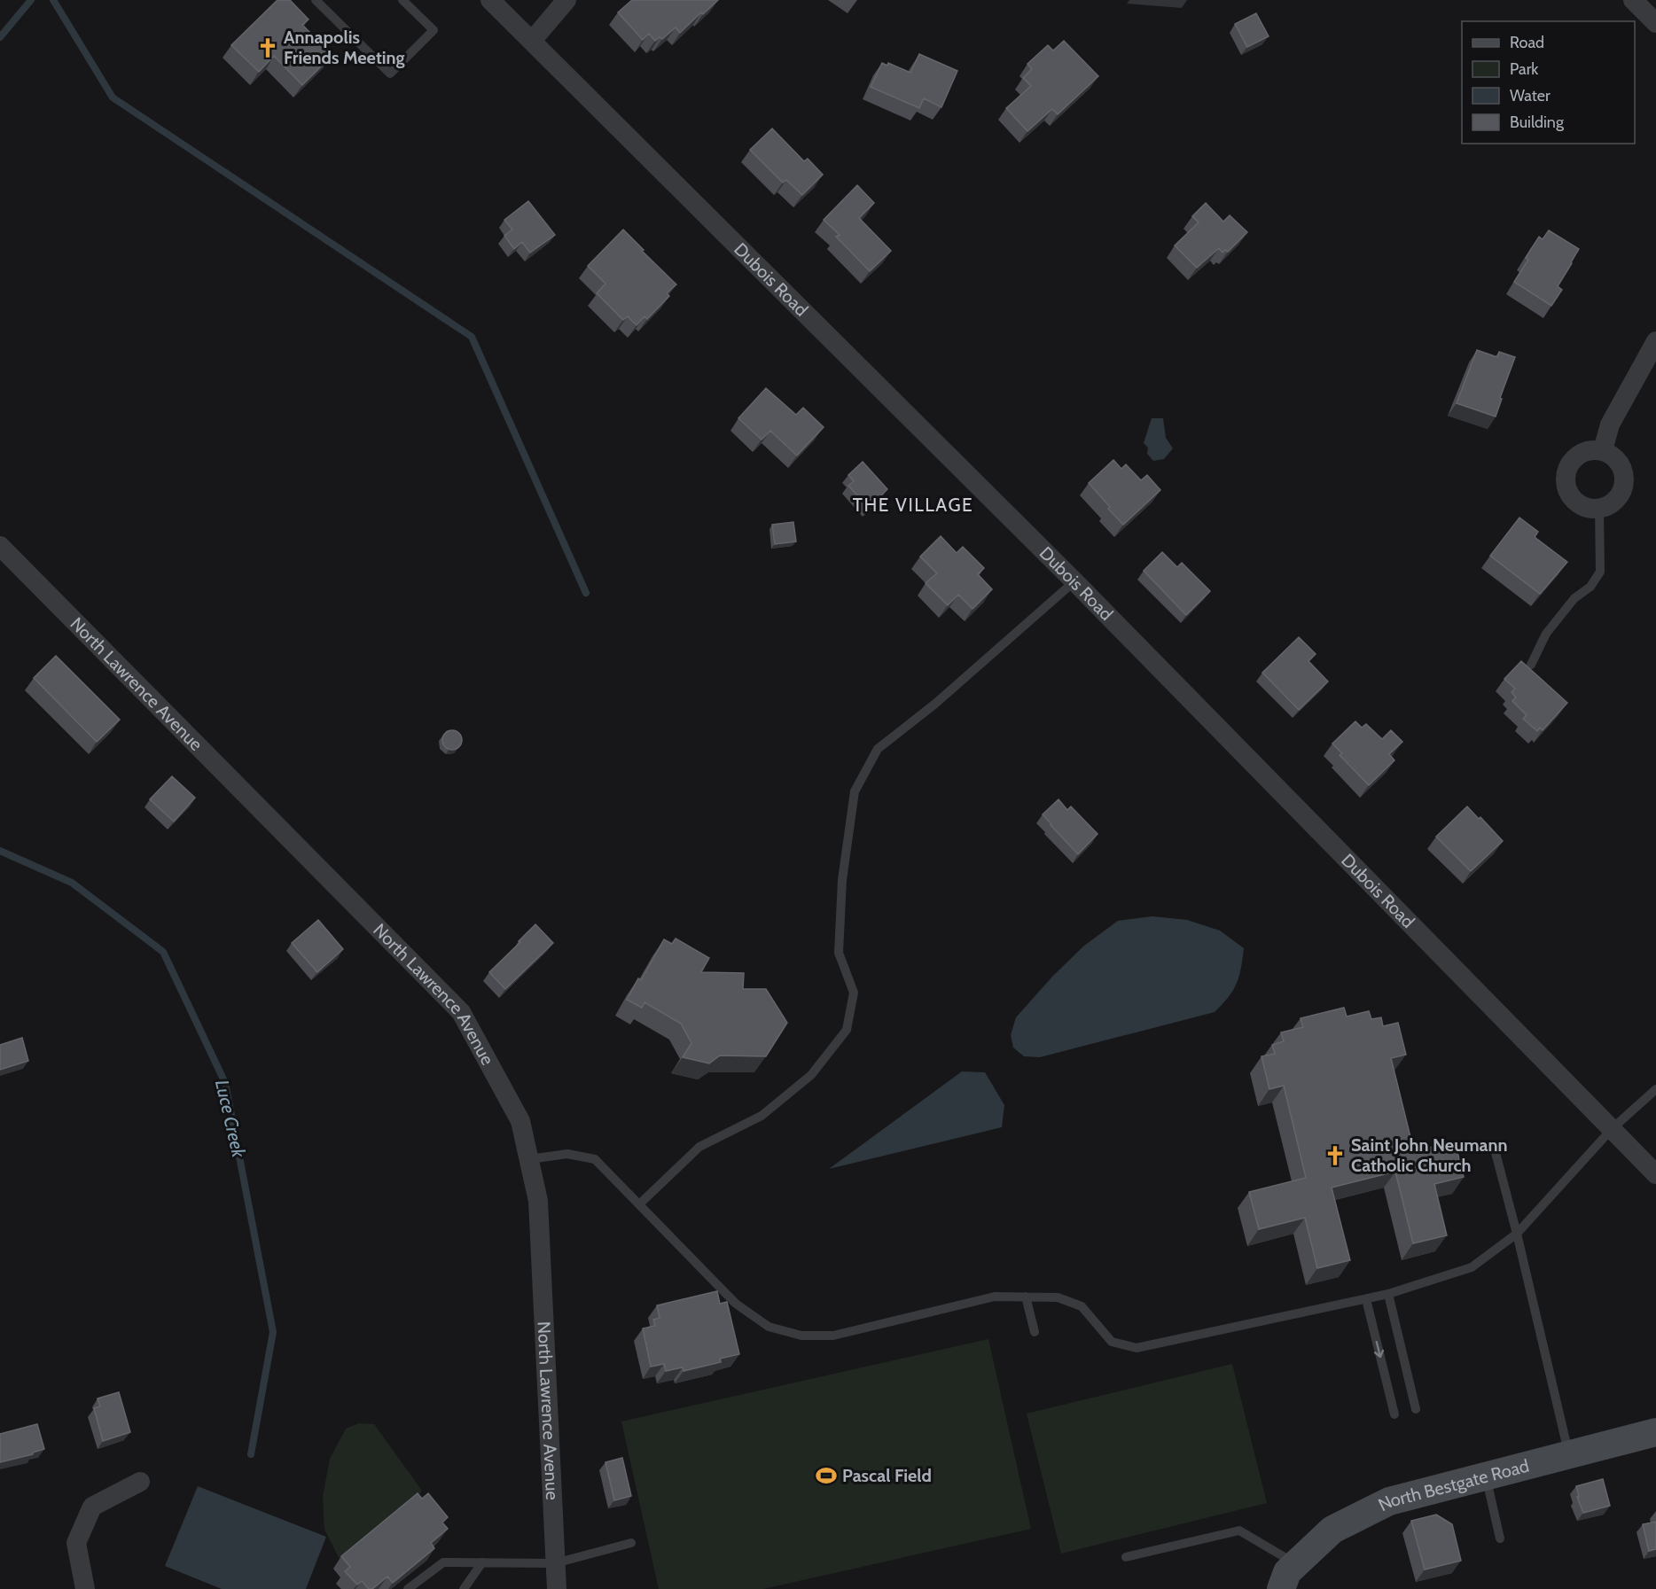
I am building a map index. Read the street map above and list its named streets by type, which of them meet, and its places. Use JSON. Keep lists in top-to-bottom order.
{
  "streets": {
    "main road": ["North Bestgate Road"],
    "street": ["Dubois Road", "North Lawrence Avenue"]
  },
  "districts": ["THE VILLAGE"],
  "water": ["Luce Creek"],
  "places": {
    "church": ["Annapolis Friends Meeting", "Saint John Neumann Catholic Church"],
    "sports": ["Pascal Field"]
  },
  "legend": [
    "Road",
    "Park",
    "Water",
    "Building"
  ]
}
